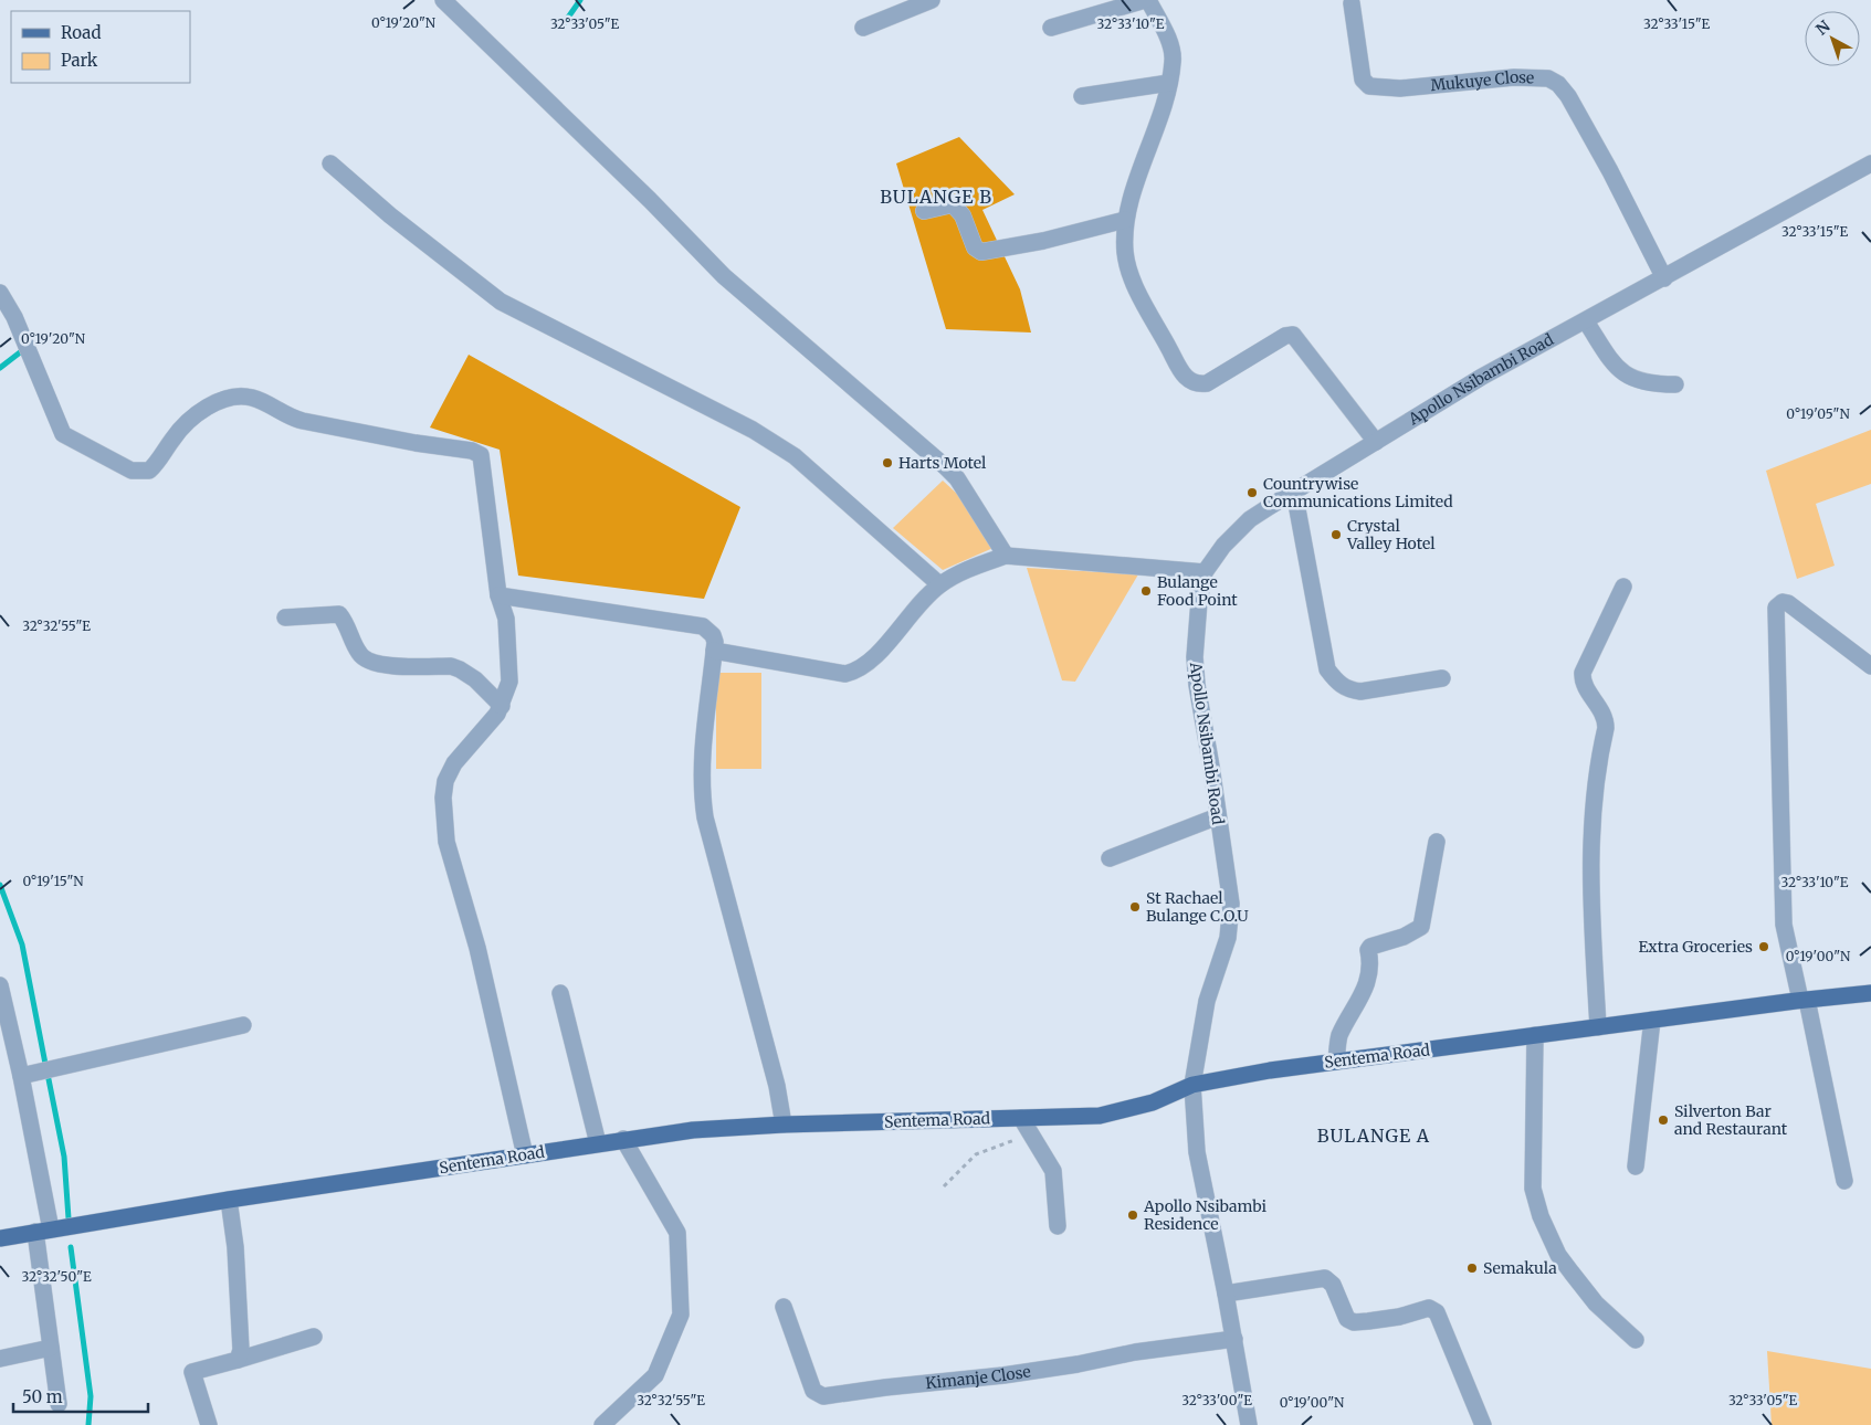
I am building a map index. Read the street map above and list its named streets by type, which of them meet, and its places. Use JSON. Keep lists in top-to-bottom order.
{
  "streets": {
    "main road": ["Sentema Road"],
    "street": ["Mukuye Close", "Apollo Nsibambi Road", "Kimanje Close"]
  },
  "crossings": [
    ["Mukuye Close", "Apollo Nsibambi Road"],
    ["Apollo Nsibambi Road", "Sentema Road"],
    ["Apollo Nsibambi Road", "Kimanje Close"]
  ],
  "districts": ["BULANGE B", "BULANGE A"],
  "places": [
    "Harts Motel",
    "Countrywise Communications Limited",
    "Crystal Valley Hotel",
    "Bulange Food Point",
    "St Rachael Bulange C.O.U",
    "Extra Groceries",
    "Silverton Bar and Restaurant",
    "Apollo Nsibambi Residence",
    "Semakula"
  ],
  "legend": ["Road", "Park"],
  "scale_bar": "50 m",
  "north": "top left",
  "coordinates": [
    "0°19'20\"N",
    "32°33'05\"E",
    "32°33'10\"E",
    "32°33'15\"E",
    "0°19'05\"N",
    "32°32'55\"E",
    "0°19'15\"N",
    "0°19'00\"N",
    "32°32'50\"E",
    "32°33'00\"E"
  ]
}
